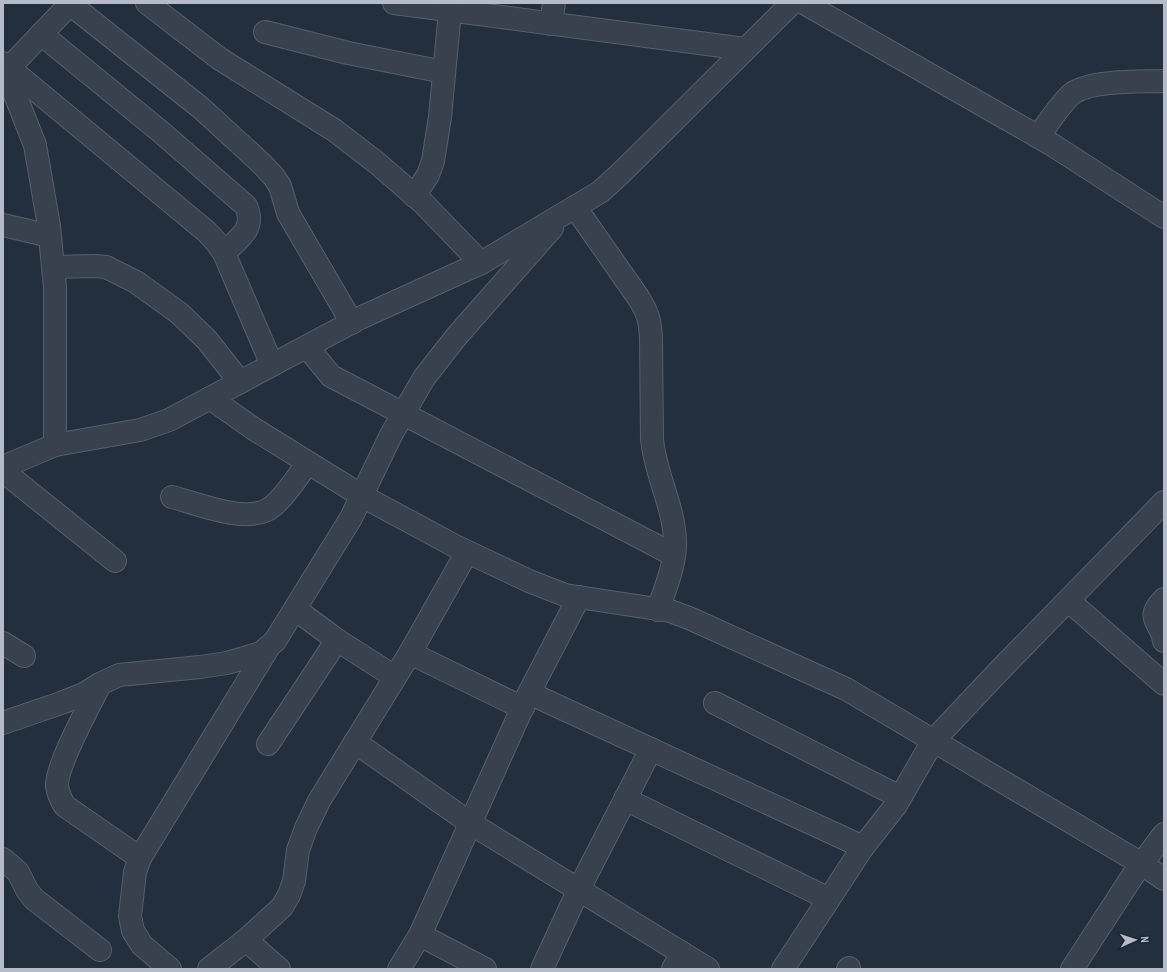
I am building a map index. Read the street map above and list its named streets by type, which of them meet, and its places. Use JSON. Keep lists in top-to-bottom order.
{
  "north": "right"
}
